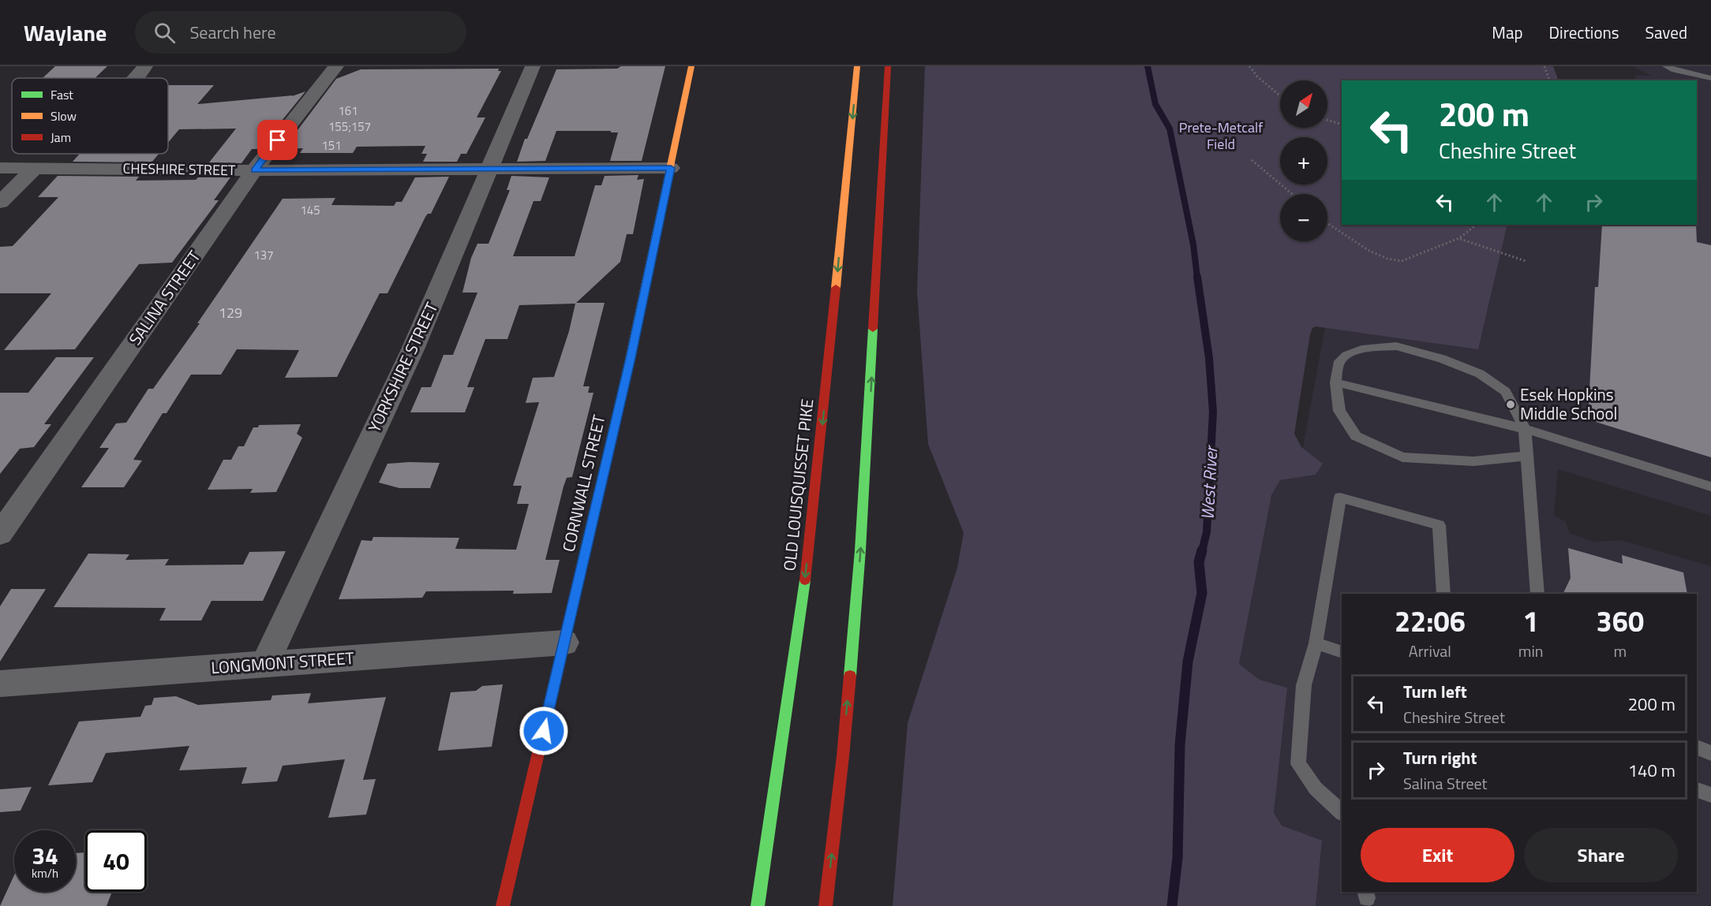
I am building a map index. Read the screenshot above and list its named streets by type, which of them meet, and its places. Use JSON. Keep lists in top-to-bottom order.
{
  "streets": {
    "main road": ["CORNWALL STREET", "OLD LOUISQUISSET PIKE"],
    "street": [
      "CHESHIRE STREET",
      "SALINA STREET",
      "YORKSHIRE STREET",
      "LONGMONT STREET"
    ]
  },
  "crossings": [
    ["CHESHIRE STREET", "SALINA STREET"],
    ["CHESHIRE STREET", "YORKSHIRE STREET"],
    ["CHESHIRE STREET", "CORNWALL STREET"],
    ["YORKSHIRE STREET", "LONGMONT STREET"],
    ["CORNWALL STREET", "LONGMONT STREET"]
  ],
  "water": ["West River"],
  "parks": ["Prete-Metcalf Field"],
  "places": ["Esek Hopkins Middle School"],
  "house_numbers": [
    "161",
    "155;157",
    "151",
    "145",
    "137",
    "129"
  ],
  "legend": ["Fast", "Slow", "Jam"],
  "north": "top right",
  "page": {
    "header": "Waylane",
    "search": "Search here",
    "nav": ["Map", "Directions", "Saved"],
    "map_buttons": ["+", "−"],
    "turn": ["200 m", "Cheshire Street"],
    "eta": [
      "22:06",
      "Arrival",
      "1",
      "min",
      "360",
      "m"
    ],
    "list": [
      {
        "name": "Turn left",
        "note": "Cheshire Street",
        "value": "200 m"
      },
      {
        "name": "Turn right",
        "note": "Salina Street",
        "value": "140 m"
      }
    ],
    "buttons": ["Exit", "Share"],
    "speed": "34 km/h",
    "limit": "40"
  }
}
